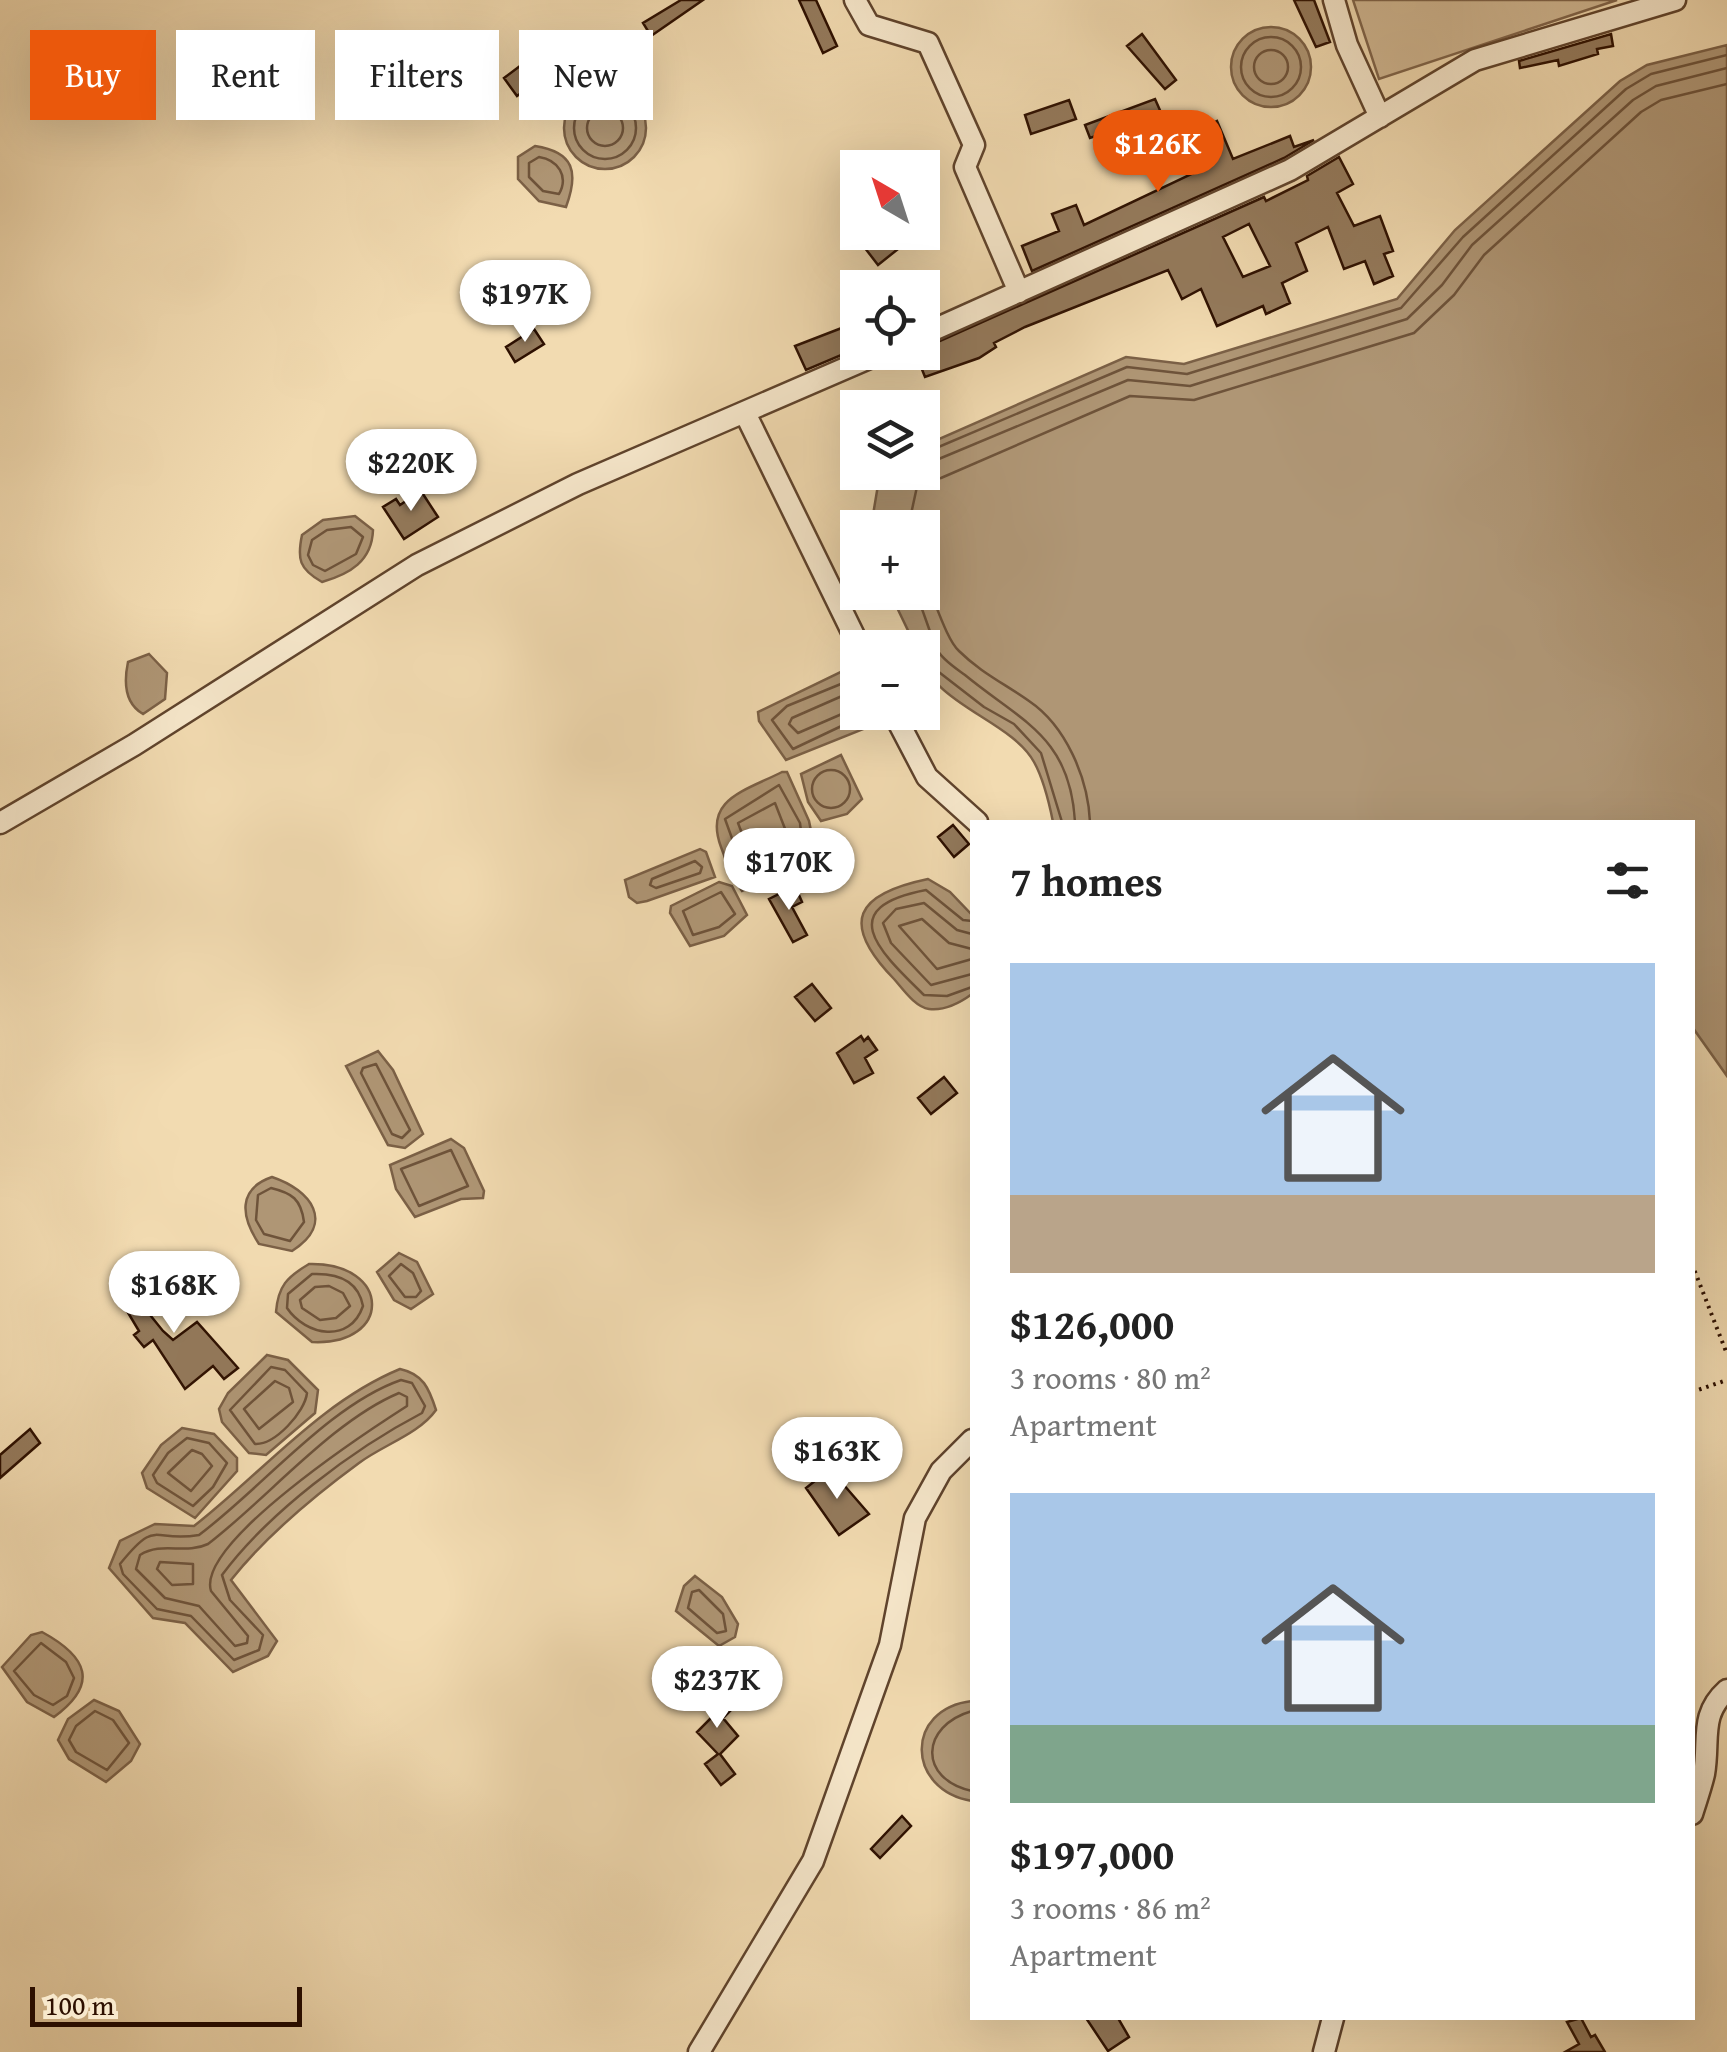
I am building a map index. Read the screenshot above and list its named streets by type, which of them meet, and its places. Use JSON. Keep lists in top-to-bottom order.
{
  "scale_bar": "100 m",
  "north": "top left",
  "page": {
    "chip": [
      "Buy",
      "Rent",
      "Filters",
      "New"
    ],
    "price": [
      "$126K",
      "$197K",
      "$220K",
      "$170K",
      "$168K",
      "$163K",
      "$237K"
    ],
    "map_buttons": ["+", "−"],
    "heading": "7 homes",
    "list": [
      {
        "name": "$126,000",
        "note": "3 rooms · 80 m² · Apartment"
      },
      {
        "name": "$197,000",
        "note": "3 rooms · 86 m² · Apartment"
      }
    ],
    "scale": "100 m"
  }
}
